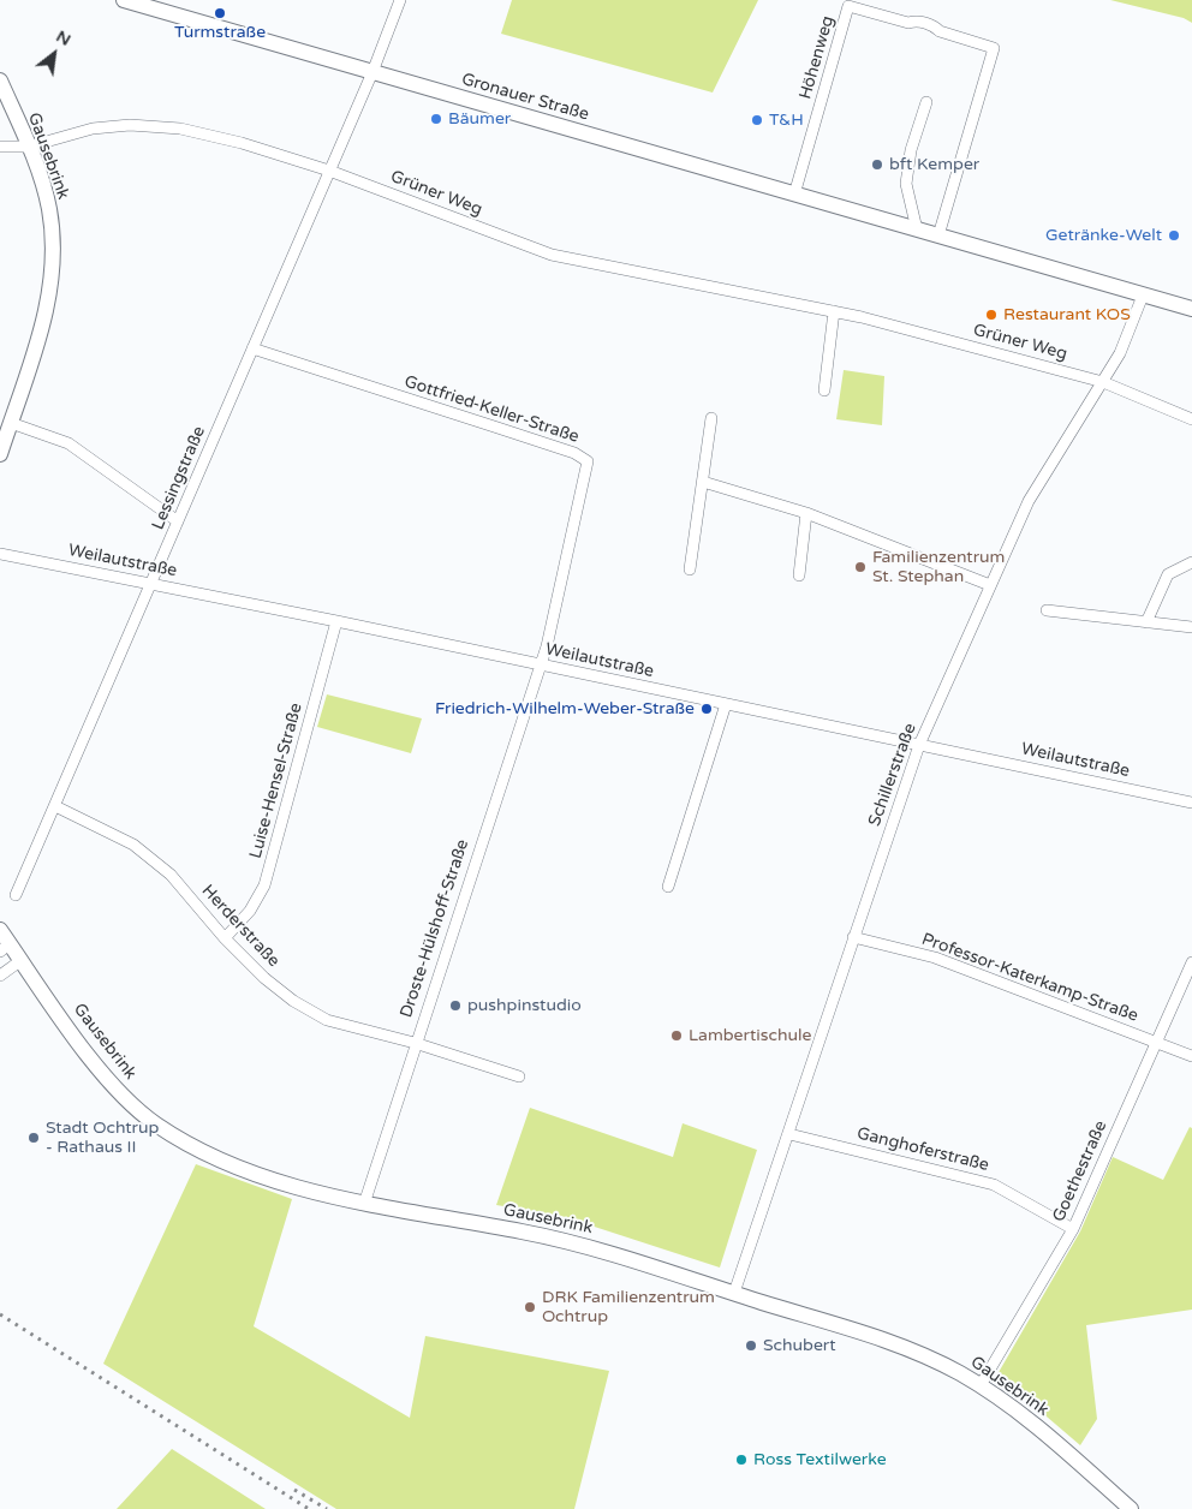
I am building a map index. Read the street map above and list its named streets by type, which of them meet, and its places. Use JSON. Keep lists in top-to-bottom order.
{
  "streets": {
    "main road": ["Gronauer Straße", "Gausebrink"],
    "street": [
      "Höhenweg",
      "Grüner Weg",
      "Gottfried-Keller-Straße",
      "Lessingstraße",
      "Weilautstraße",
      "Schillerstraße",
      "Luise-Hensel-Straße",
      "Herderstraße",
      "Droste-Hülshoff-Straße",
      "Professor-Katerkamp-Straße",
      "Ganghoferstraße",
      "Goethestraße"
    ]
  },
  "crossings": [
    ["Höhenweg", "Gronauer Straße"],
    ["Gronauer Straße", "Lessingstraße"],
    ["Gronauer Straße", "Schillerstraße"],
    ["Gausebrink", "Grüner Weg"],
    ["Gausebrink", "Schillerstraße"],
    ["Gausebrink", "Droste-Hülshoff-Straße"],
    ["Gausebrink", "Goethestraße"],
    ["Grüner Weg", "Lessingstraße"],
    ["Grüner Weg", "Schillerstraße"],
    ["Gottfried-Keller-Straße", "Lessingstraße"],
    ["Gottfried-Keller-Straße", "Weilautstraße"],
    ["Gottfried-Keller-Straße", "Droste-Hülshoff-Straße"],
    ["Lessingstraße", "Weilautstraße"],
    ["Lessingstraße", "Herderstraße"],
    ["Weilautstraße", "Schillerstraße"],
    ["Weilautstraße", "Luise-Hensel-Straße"],
    ["Weilautstraße", "Droste-Hülshoff-Straße"],
    ["Schillerstraße", "Professor-Katerkamp-Straße"],
    ["Schillerstraße", "Ganghoferstraße"],
    ["Luise-Hensel-Straße", "Herderstraße"],
    ["Herderstraße", "Droste-Hülshoff-Straße"],
    ["Professor-Katerkamp-Straße", "Goethestraße"],
    ["Ganghoferstraße", "Goethestraße"]
  ],
  "places": [
    "Turmstraße",
    "Bäumer",
    "T&H",
    "bft Kemper",
    "Getränke-Welt",
    "Restaurant KOS",
    "Familienzentrum St. Stephan",
    "Friedrich-Wilhelm-Weber-Straße",
    "pushpinstudio",
    "Lambertischule",
    "Stadt Ochtrup - Rathaus II",
    "DRK Familienzentrum Ochtrup",
    "Schubert",
    "Ross Textilwerke"
  ],
  "north": "top right"
}
